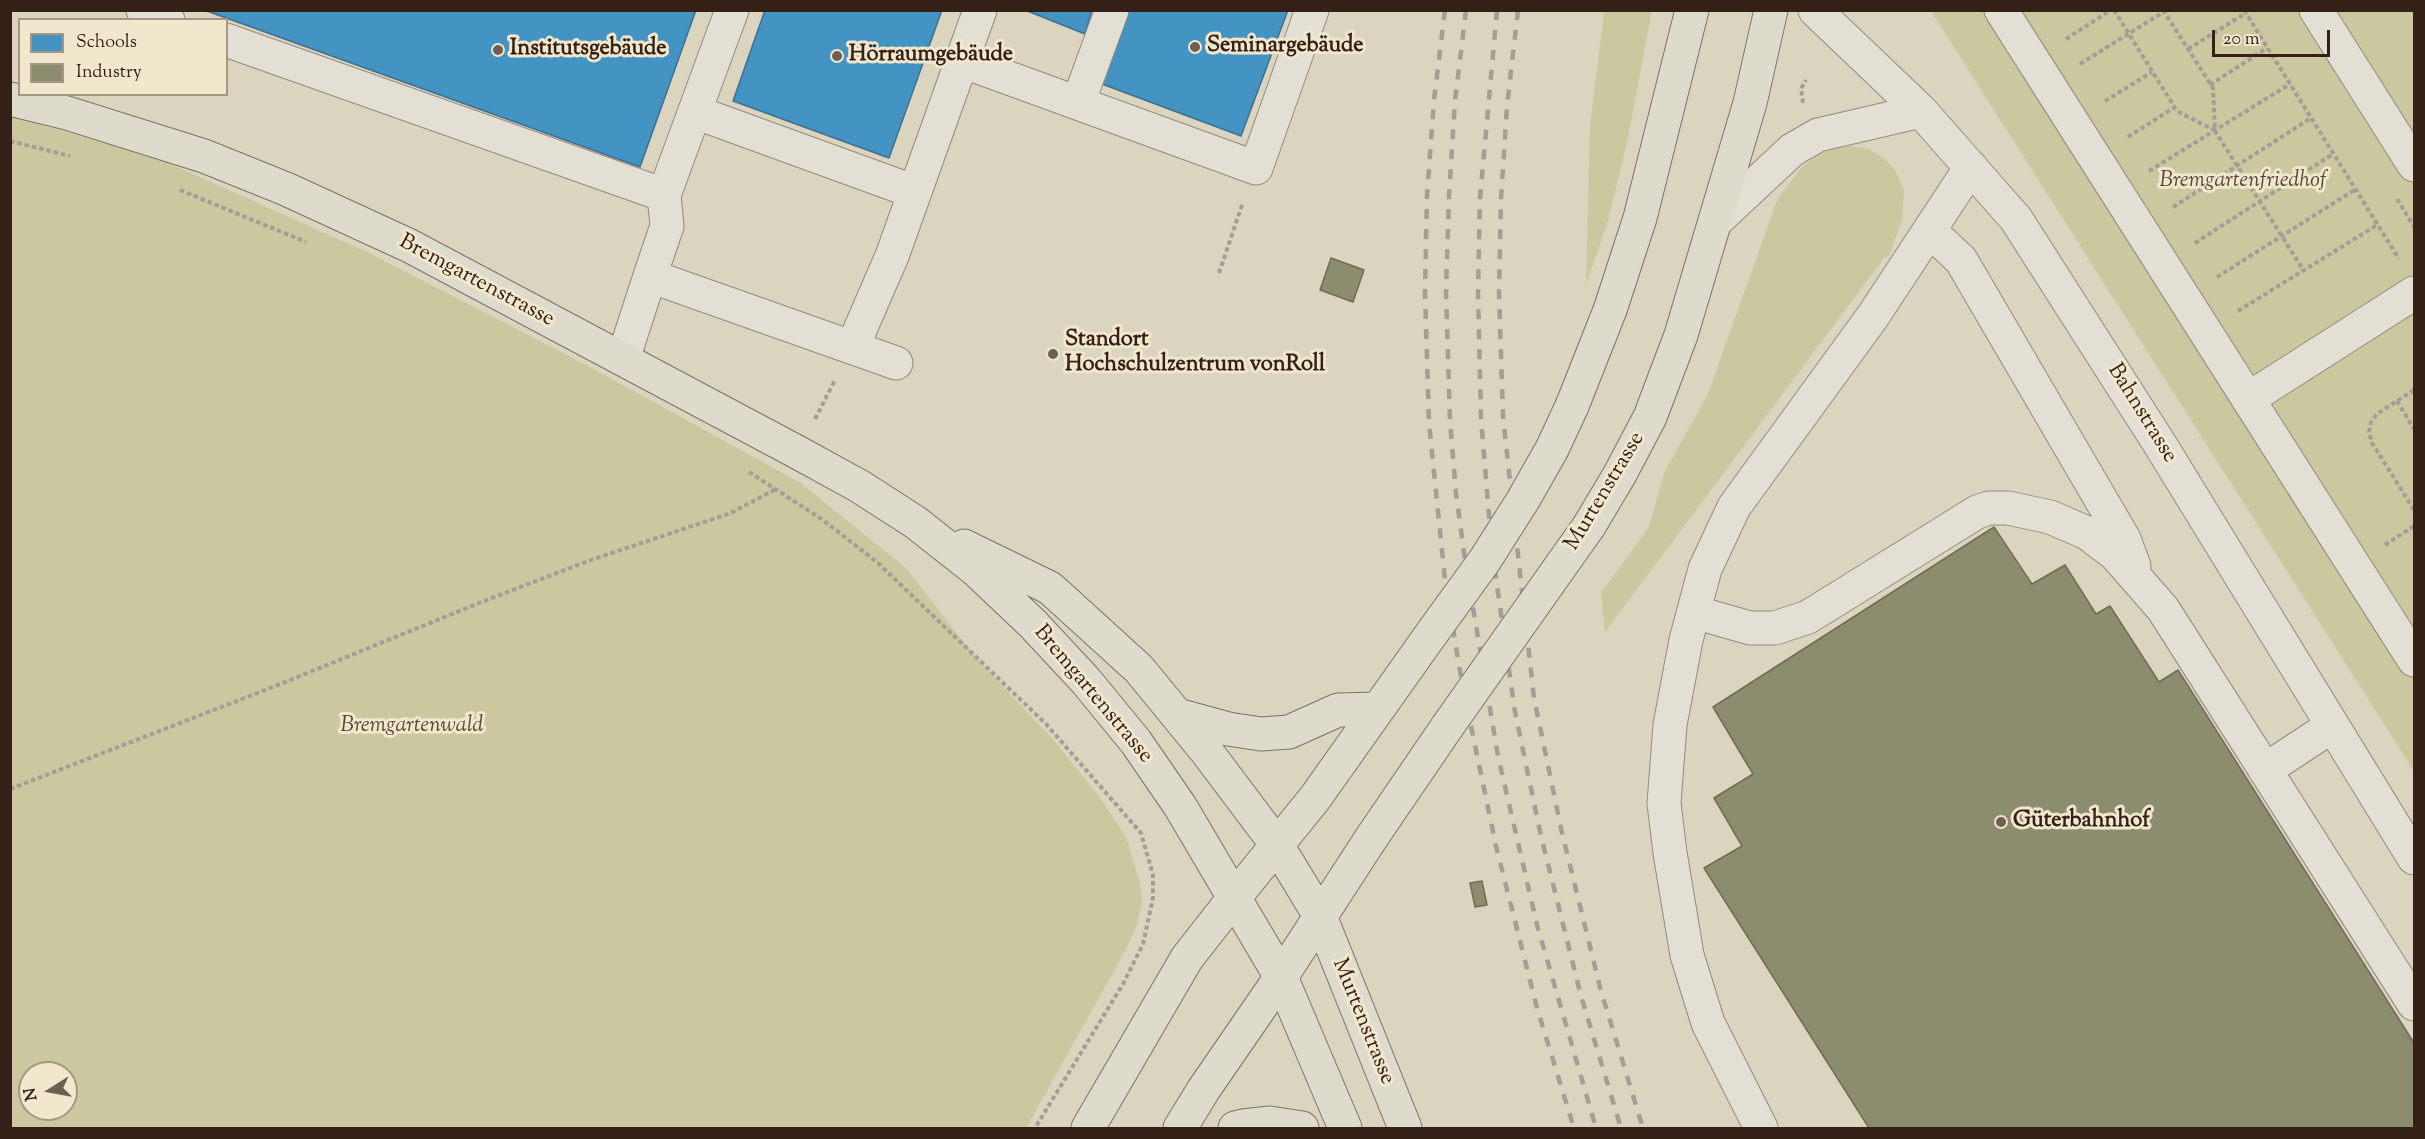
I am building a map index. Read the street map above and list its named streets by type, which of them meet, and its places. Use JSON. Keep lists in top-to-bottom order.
{
  "streets": {
    "main road": ["Bremgartenstrasse", "Murtenstrasse"],
    "street": ["Bahnstrasse"]
  },
  "crossings": [
    ["Bremgartenstrasse", "Murtenstrasse"]
  ],
  "parks": ["Bremgartenfriedhof", "Bremgartenwald"],
  "places": [
    "Seminargebäude",
    "Institutsgebäude",
    "Hörraumgebäude",
    "Standort Hochschulzentrum vonRoll",
    "Güterbahnhof"
  ],
  "legend": ["Schools", "Industry"],
  "scale_bar": "20 m",
  "north": "left"
}
